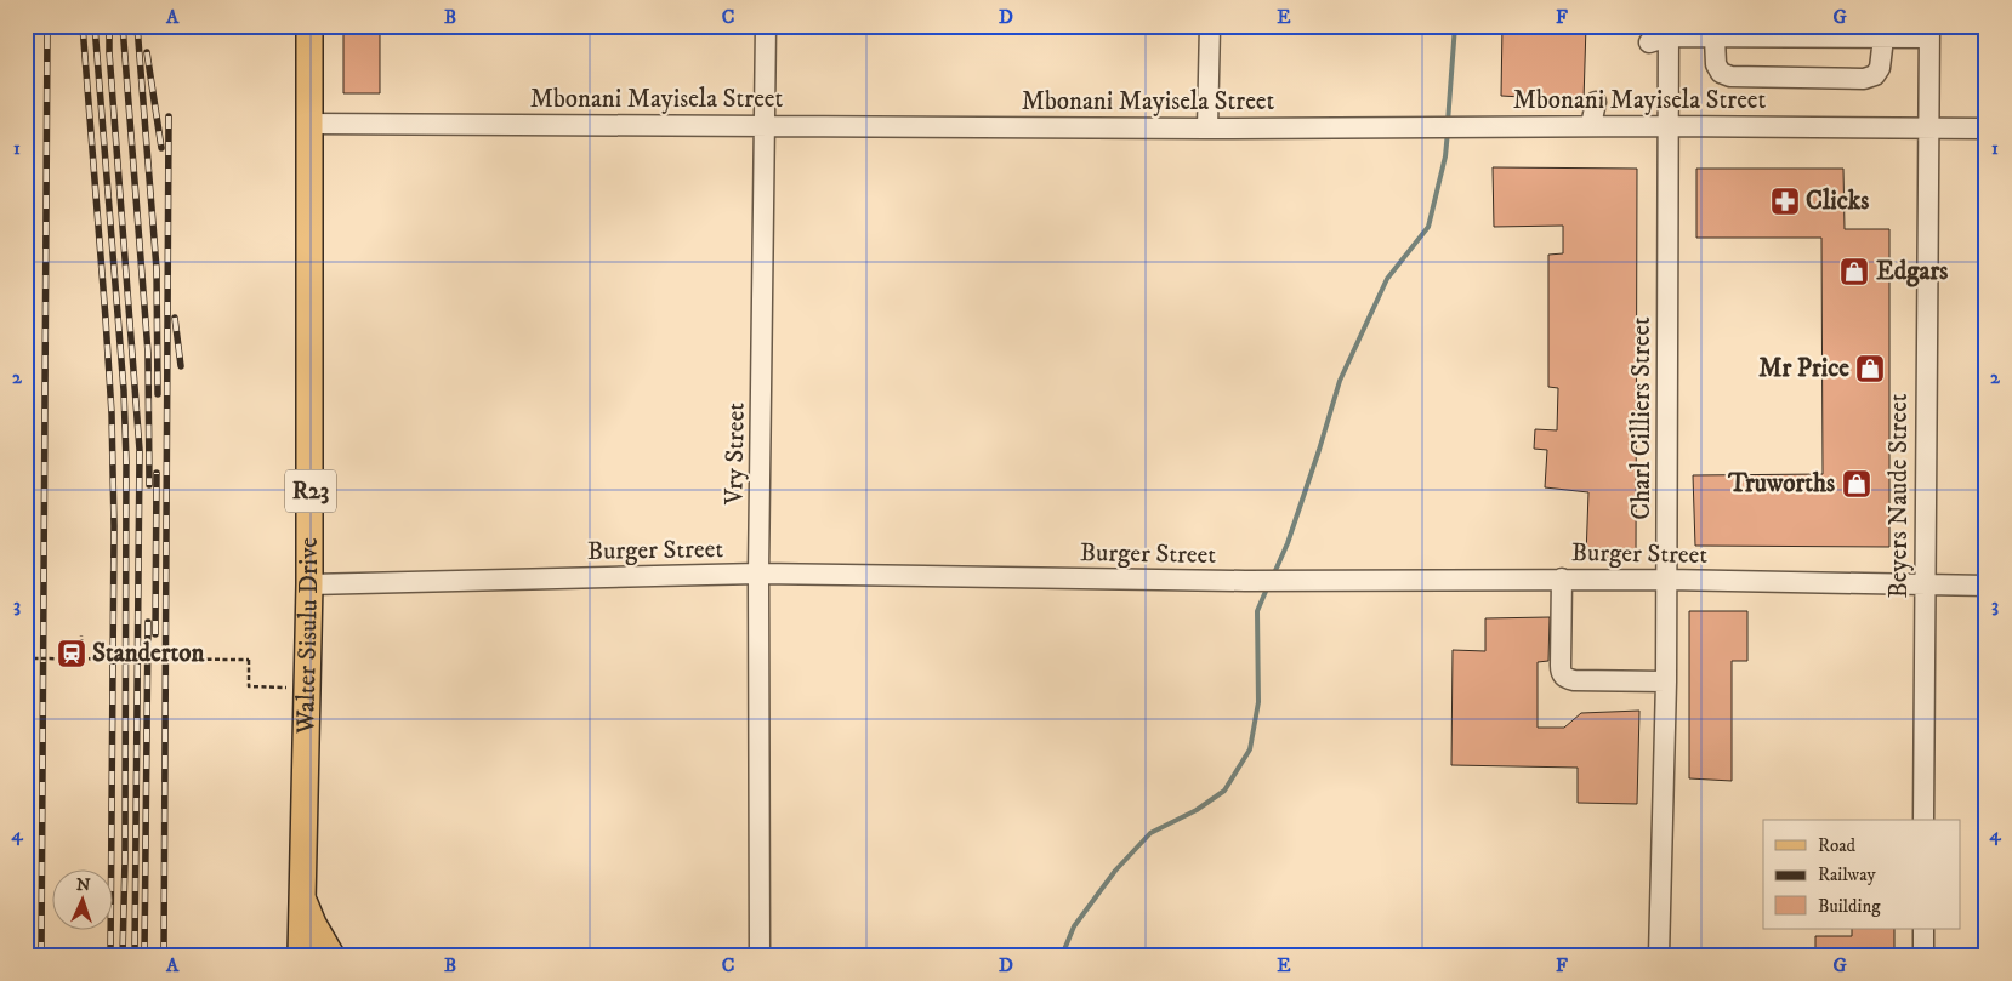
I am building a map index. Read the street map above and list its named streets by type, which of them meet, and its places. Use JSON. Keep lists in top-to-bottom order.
{
  "streets": {
    "main road": ["R23", "Walter Sisulu Drive"],
    "street": [
      "Mbonani Mayisela Street",
      "Charl Cilliers Street",
      "Vry Street",
      "Beyers Naude Street",
      "Burger Street"
    ]
  },
  "crossings": [
    ["Mbonani Mayisela Street", "Charl Cilliers Street"],
    ["Mbonani Mayisela Street", "Vry Street"],
    ["Mbonani Mayisela Street", "Beyers Naude Street"],
    ["Mbonani Mayisela Street", "Walter Sisulu Drive"],
    ["Charl Cilliers Street", "Burger Street"],
    ["Vry Street", "Burger Street"],
    ["Beyers Naude Street", "Burger Street"],
    ["Burger Street", "Walter Sisulu Drive"]
  ],
  "places": {
    "pharmacy": ["Clicks"],
    "shop": ["Edgars", "Mr Price", "Truworths"],
    "station": ["Standerton"]
  },
  "legend": ["Road", "Railway", "Building"],
  "north": "top",
  "grid": {
    "columns": [
      "A",
      "B",
      "C",
      "D",
      "E",
      "F",
      "G"
    ],
    "rows": [
      "1",
      "2",
      "3",
      "4"
    ]
  }
}
